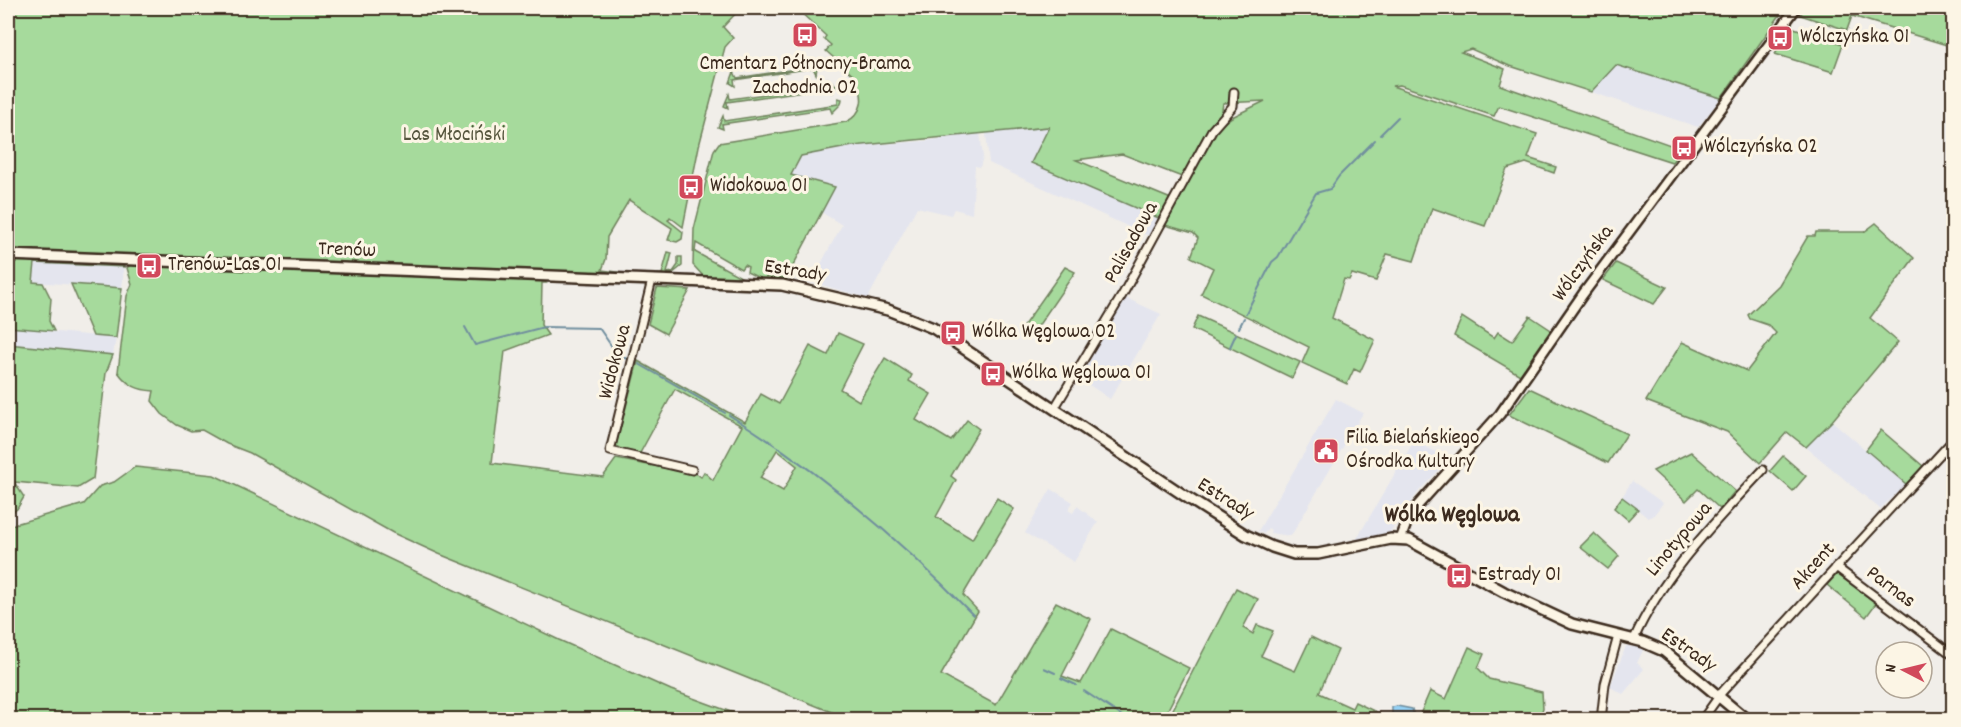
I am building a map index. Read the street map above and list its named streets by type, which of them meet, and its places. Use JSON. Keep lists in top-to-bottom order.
{
  "streets": {
    "main road": ["Trenów", "Estrady"],
    "street": [
      "Palisadowa",
      "Wólczyńska",
      "Widokowa",
      "Linotypowa",
      "Akcent",
      "Parnas"
    ]
  },
  "crossings": [
    ["Palisadowa", "Estrady"],
    ["Trenów", "Estrady"],
    ["Trenów", "Widokowa"],
    ["Wólczyńska", "Estrady"],
    ["Estrady", "Linotypowa"],
    ["Estrady", "Akcent"],
    ["Akcent", "Parnas"]
  ],
  "districts": ["Wólka Węglowa"],
  "parks": ["Las Młociński"],
  "places": {
    "bus stop": [
      "Cmentarz Północny-Brama Zachodnia 02",
      "Wólczyńska 01",
      "Wólczyńska 02",
      "Widokowa 01",
      "Trenów-Las 01",
      "Wólka Węglowa 02",
      "Wólka Węglowa 01",
      "Estrady 01"
    ],
    "public building": ["Filia Bielańskiego Ośrodka Kultury"]
  },
  "north": "left"
}
